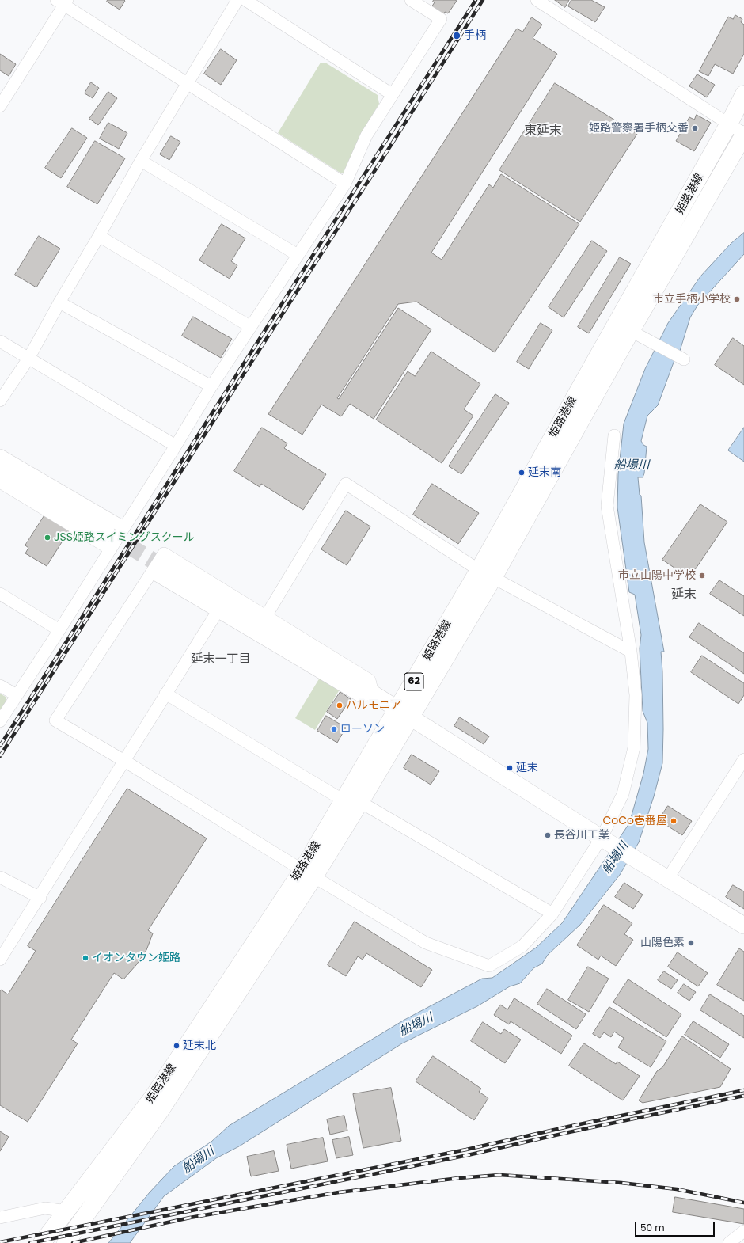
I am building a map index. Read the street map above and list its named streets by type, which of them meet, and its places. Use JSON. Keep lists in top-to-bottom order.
{
  "streets": {
    "main road": ["姫路港線", "62"]
  },
  "districts": ["東延末", "延末", "延末一丁目"],
  "water": ["船場川"],
  "places": [
    "手柄",
    "姫路警察署手柄交番",
    "市立手柄小学校",
    "延末南",
    "JSS姫路スイミングスクール",
    "市立山陽中学校",
    "ハルモニア",
    "ローソン",
    "延末",
    "CoCo壱番屋",
    "長谷川工業",
    "山陽色素",
    "イオンタウン姫路",
    "延末北"
  ],
  "scale_bar": "50 m"
}
